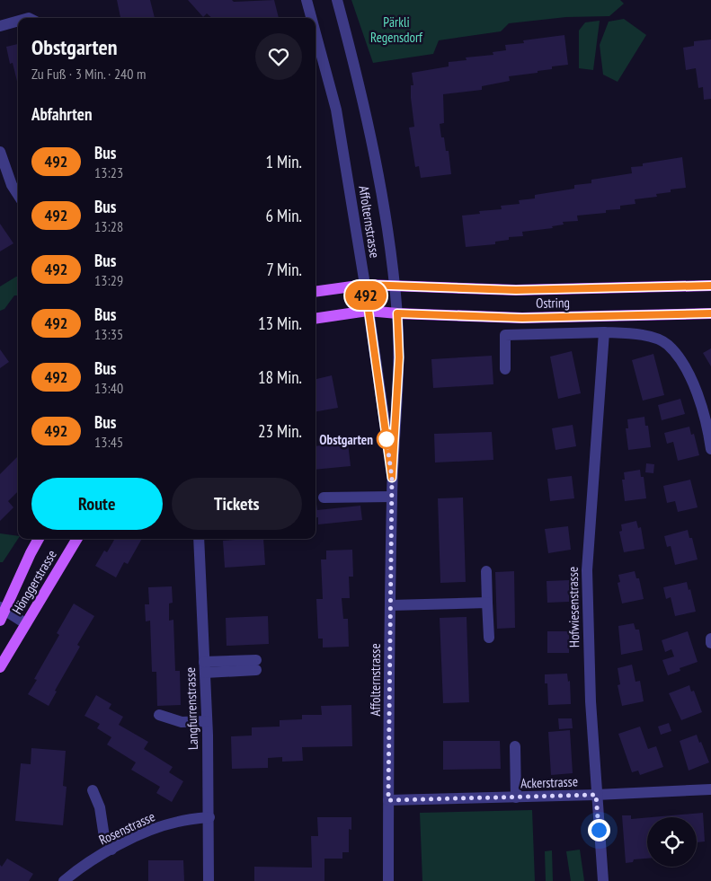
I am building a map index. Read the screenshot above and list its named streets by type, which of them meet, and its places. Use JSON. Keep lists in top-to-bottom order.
{
  "streets": {
    "main road": ["Ostring", "Hönggerstrasse"],
    "street": [
      "Affolternstrasse",
      "Hofwiesenstrasse",
      "Langfurrenstrasse",
      "Ackerstrasse",
      "Rosenstrasse"
    ]
  },
  "crossings": [
    ["Affolternstrasse", "Ostring"],
    ["Affolternstrasse", "Ackerstrasse"],
    ["Hofwiesenstrasse", "Ackerstrasse"],
    ["Langfurrenstrasse", "Rosenstrasse"]
  ],
  "parks": ["Pärkli Regensdorf"],
  "places": ["Obstgarten"],
  "lines": ["bus line 492"],
  "page": {
    "on_map": "492",
    "heading": [
      ["Obstgarten", "Zu Fuß · 3 Min. · 240 m"],
      "Abfahrten"
    ],
    "list": [
      {
        "mark": "492",
        "name": "Bus",
        "note": "13:23",
        "value": "1 Min."
      },
      {
        "mark": "492",
        "name": "Bus",
        "note": "13:28",
        "value": "6 Min."
      },
      {
        "mark": "492",
        "name": "Bus",
        "note": "13:29",
        "value": "7 Min."
      },
      {
        "mark": "492",
        "name": "Bus",
        "note": "13:35",
        "value": "13 Min."
      },
      {
        "mark": "492",
        "name": "Bus",
        "note": "13:40",
        "value": "18 Min."
      },
      {
        "mark": "492",
        "name": "Bus",
        "note": "13:45",
        "value": "23 Min."
      }
    ],
    "buttons": ["Route", "Tickets"]
  }
}
